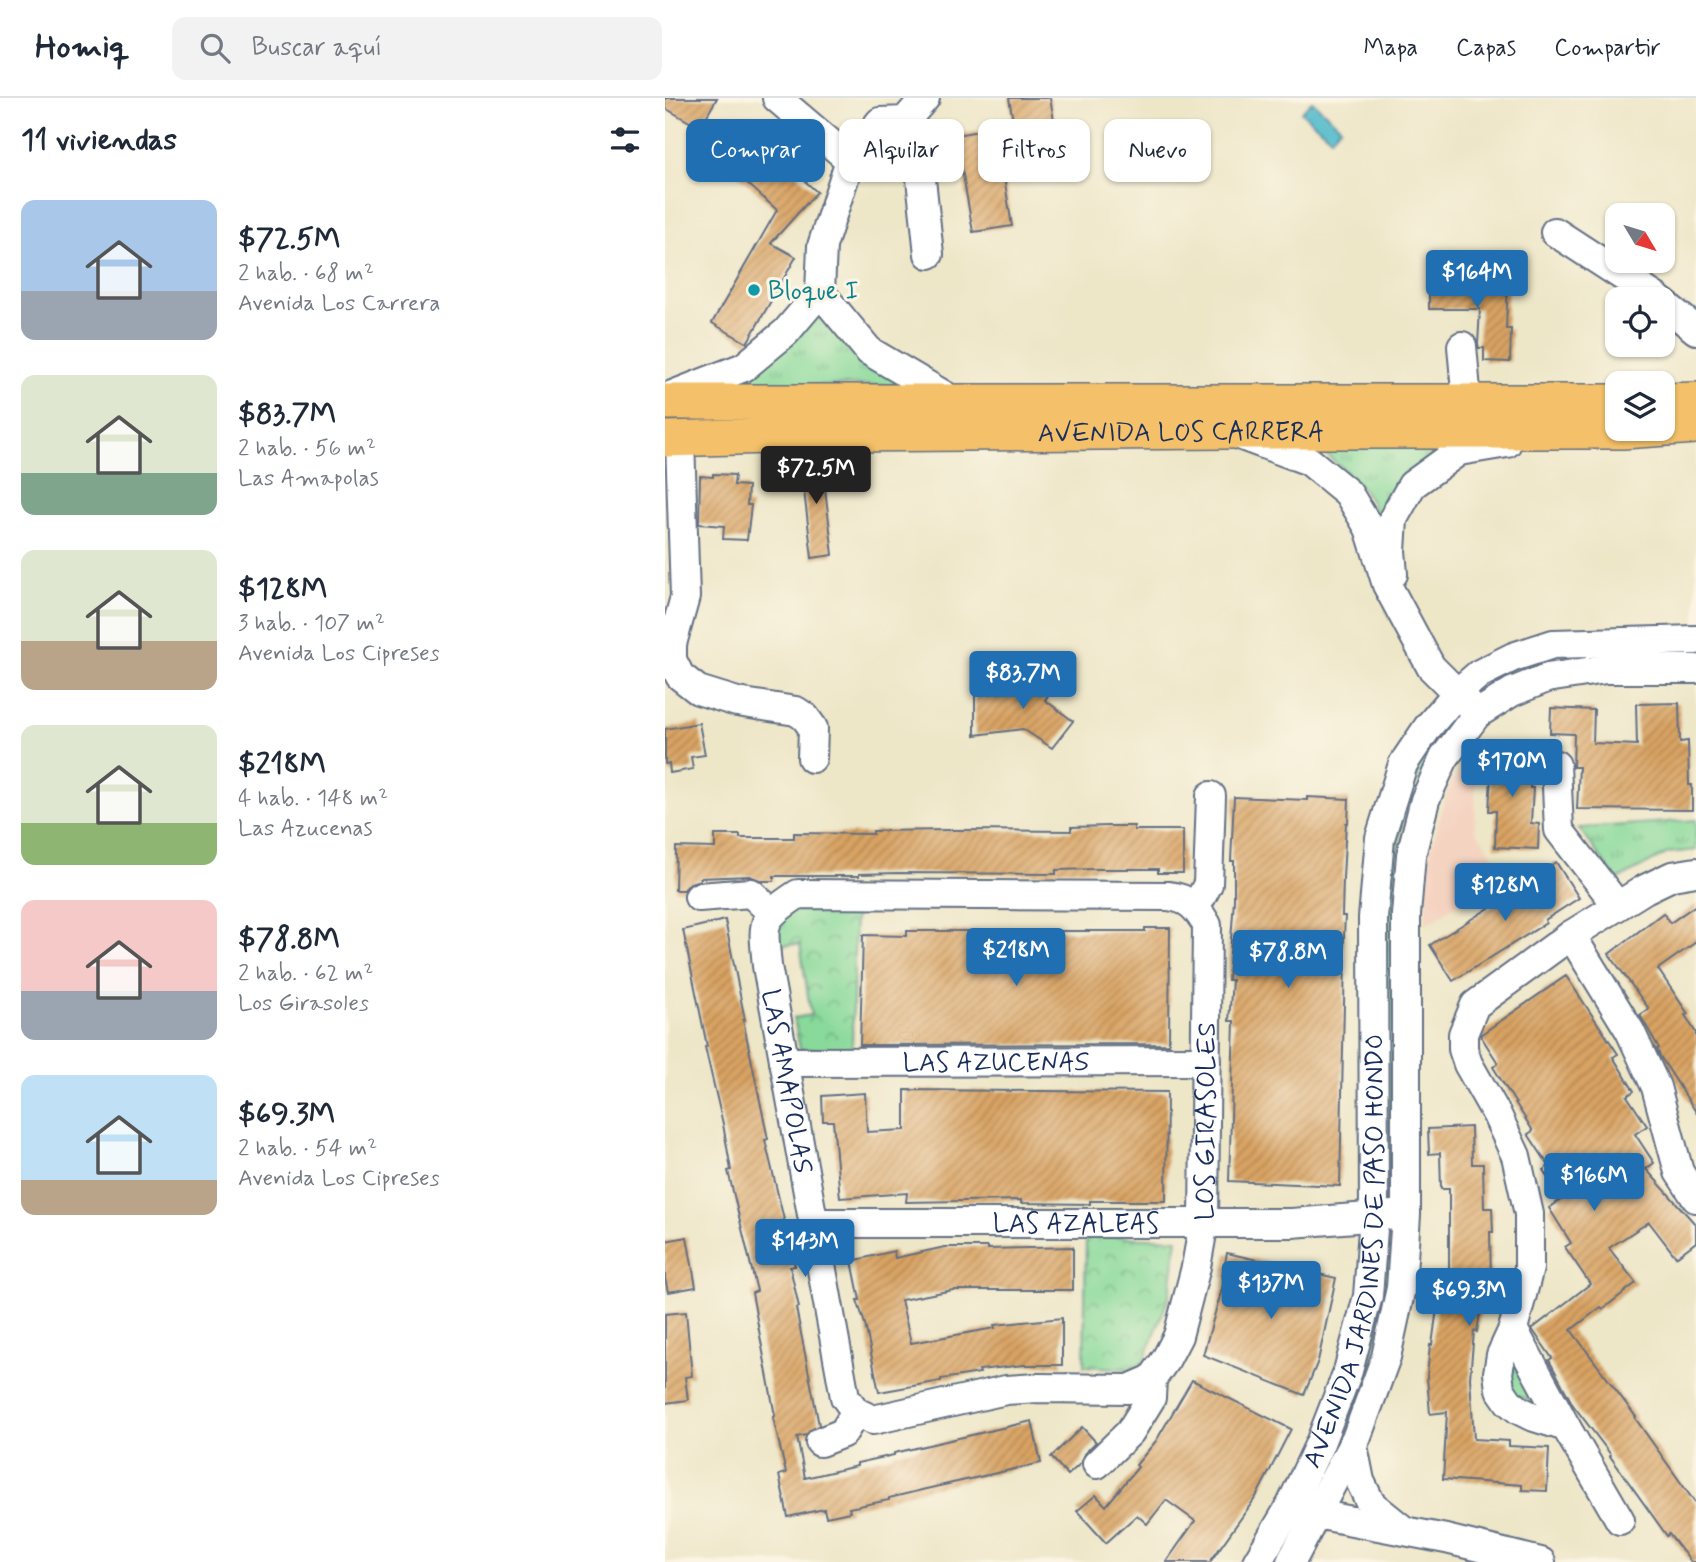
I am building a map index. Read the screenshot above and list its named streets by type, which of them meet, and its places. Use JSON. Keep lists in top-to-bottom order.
{
  "streets": {
    "main road": ["AVENIDA LOS CARRERA"],
    "street": [
      "LAS AZUCENAS",
      "LAS AMAPOLAS",
      "LOS GIRASOLES",
      "LAS AZALEAS",
      "AVENIDA JARDINES DE PASO HONDO"
    ]
  },
  "crossings": [
    ["LAS AZUCENAS", "LAS AMAPOLAS"],
    ["LAS AZUCENAS", "LOS GIRASOLES"],
    ["LAS AMAPOLAS", "LAS AZALEAS"],
    ["LOS GIRASOLES", "LAS AZALEAS"],
    ["LAS AZALEAS", "AVENIDA JARDINES DE PASO HONDO"]
  ],
  "places": ["Bloque I"],
  "north": "bottom right",
  "page": {
    "header": "Homiq",
    "search": "Buscar aquí",
    "nav": ["Mapa", "Capas", "Compartir"],
    "heading": "11 viviendas",
    "chip": [
      "Comprar",
      "Alquilar",
      "Filtros",
      "Nuevo"
    ],
    "list": [
      {
        "name": "$72.5M",
        "note": "2 hab. · 68 m² · Avenida Los Carrera"
      },
      {
        "name": "$83.7M",
        "note": "2 hab. · 56 m² · Las Amapolas"
      },
      {
        "name": "$128M",
        "note": "3 hab. · 107 m² · Avenida Los Cipreses"
      },
      {
        "name": "$218M",
        "note": "4 hab. · 148 m² · Las Azucenas"
      },
      {
        "name": "$78.8M",
        "note": "2 hab. · 62 m² · Los Girasoles"
      },
      {
        "name": "$69.3M",
        "note": "2 hab. · 54 m² · Avenida Los Cipreses"
      }
    ],
    "price": [
      "$164M",
      "$72.5M",
      "$83.7M",
      "$170M",
      "$128M",
      "$218M",
      "$78.8M",
      "$166M",
      "$143M",
      "$137M",
      "$69.3M"
    ]
  }
}
